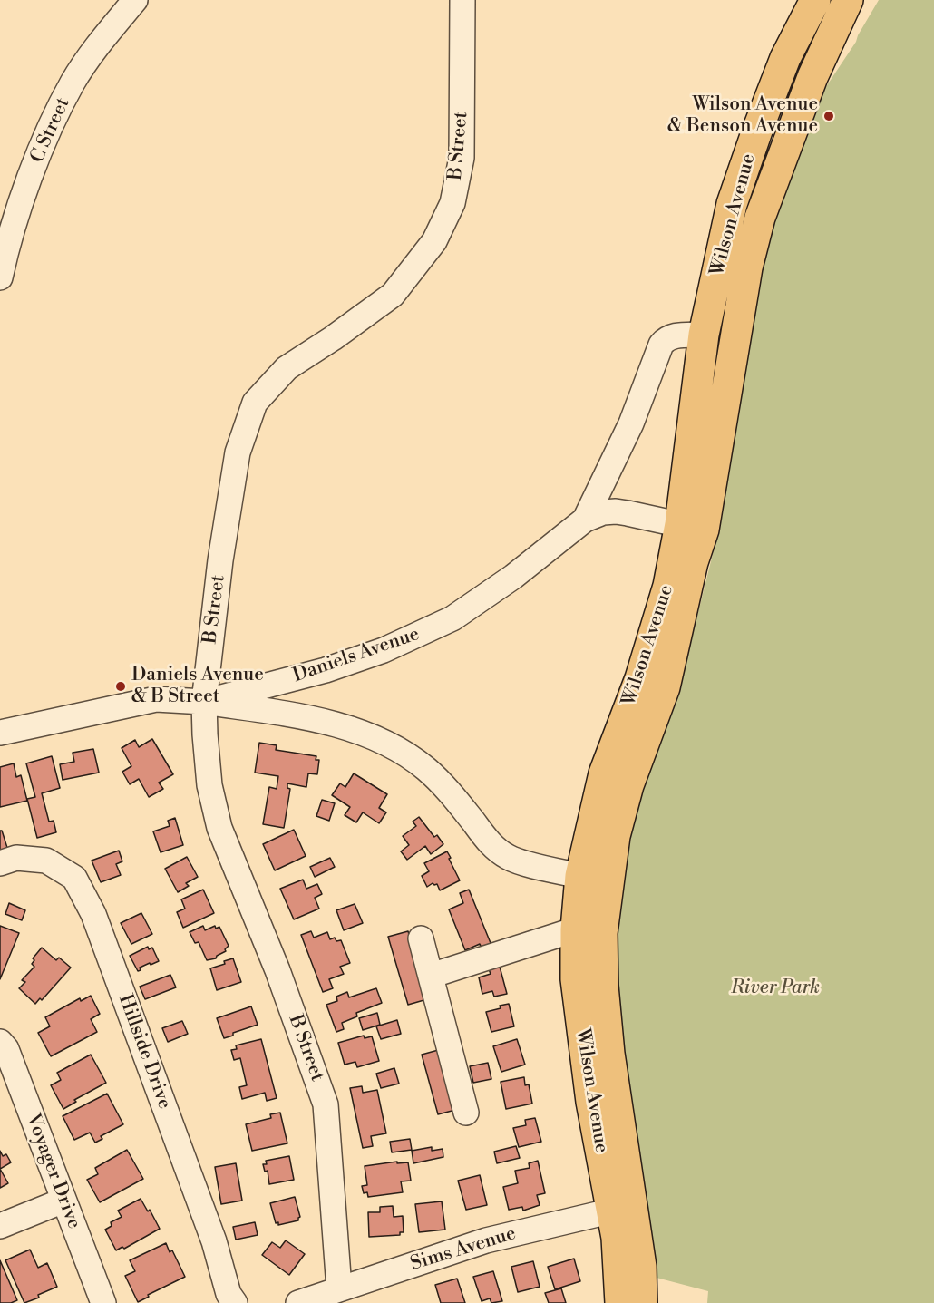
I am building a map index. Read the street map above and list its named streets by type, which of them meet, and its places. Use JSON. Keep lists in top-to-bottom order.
{
  "streets": {
    "main road": ["Wilson Avenue"],
    "street": [
      "C Street",
      "B Street",
      "Daniels Avenue",
      "Hillside Drive",
      "Voyager Drive",
      "Sims Avenue"
    ]
  },
  "crossings": [
    ["B Street", "Daniels Avenue"],
    ["B Street", "Sims Avenue"],
    ["Wilson Avenue", "Daniels Avenue"],
    ["Wilson Avenue", "Sims Avenue"]
  ],
  "parks": ["River Park"],
  "places": ["Wilson Avenue & Benson Avenue", "Daniels Avenue & B Street"]
}
